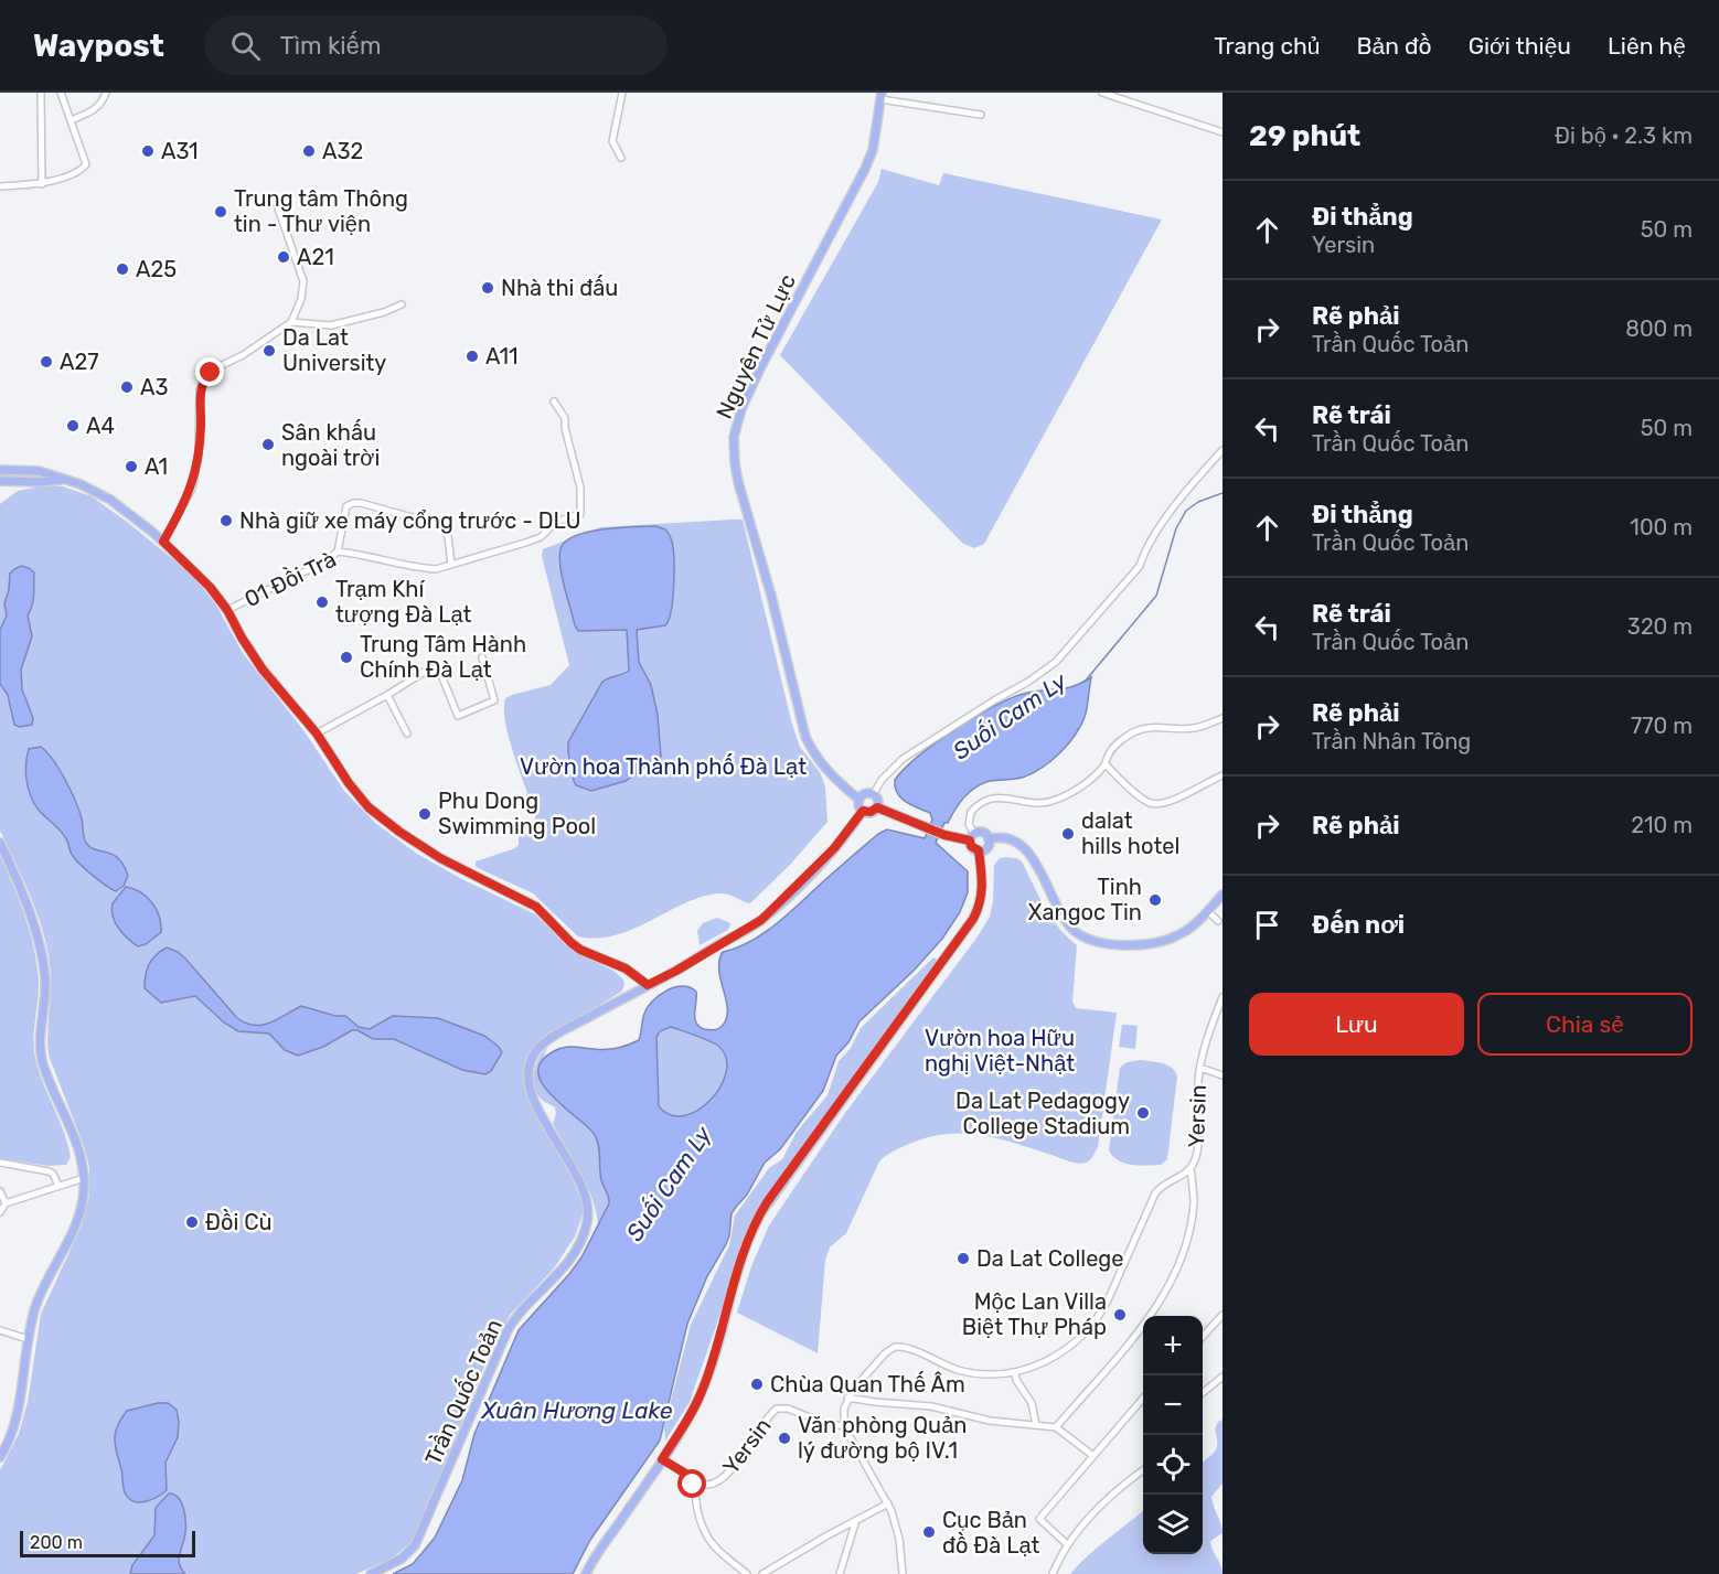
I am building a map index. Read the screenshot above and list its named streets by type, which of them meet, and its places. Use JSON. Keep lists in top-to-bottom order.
{
  "streets": {
    "main road": ["Nguyên Tử Lực", "Trần Quốc Toản"],
    "street": ["01 Đồi Trà", "Yersin"]
  },
  "crossings": [
    ["Nguyên Tử Lực", "Trần Quốc Toản"]
  ],
  "water": ["Suối Cam Ly", "Xuân Hương Lake"],
  "parks": ["Vườn hoa Thành phố Đà Lạt", "Vườn hoa Hữu nghị Việt-Nhật"],
  "places": [
    "A31",
    "A32",
    "Trung tâm Thông tin - Thư viện",
    "A21",
    "A25",
    "Nhà thi đấu",
    "Da Lat University",
    "A11",
    "A27",
    "A3",
    "A4",
    "Sân khấu ngoài trời",
    "A1",
    "Nhà giữ xe máy cổng trước - DLU",
    "Trạm Khí tượng Đà Lạt",
    "Trung Tâm Hành Chính Đà Lạt",
    "Phu Dong Swimming Pool",
    "dalat hills hotel",
    "Tinh Xangoc Tin",
    "Da Lat Pedagogy College Stadium",
    "Đồi Cù",
    "Da Lat College",
    "Mộc Lan Villa Biệt Thự Pháp",
    "Chùa Quan Thế Âm",
    "Văn phòng Quản lý đường bộ IV.1",
    "Cục Bản đồ Đà Lạt"
  ],
  "scale_bar": "200 m",
  "page": {
    "header": "Waypost",
    "search": "Tìm kiếm",
    "nav": [
      "Trang chủ",
      "Bản đồ",
      "Giới thiệu",
      "Liên hệ"
    ],
    "heading": ["29 phút", "Đi bộ · 2.3 km"],
    "list": [
      ["Đi thẳng", "Yersin", "50 m"],
      ["Rẽ phải", "Trần Quốc Toản", "800 m"],
      ["Rẽ trái", "Trần Quốc Toản", "50 m"],
      ["Đi thẳng", "Trần Quốc Toản", "100 m"],
      ["Rẽ trái", "Trần Quốc Toản", "320 m"],
      ["Rẽ phải", "Trần Nhân Tông", "770 m"],
      ["Rẽ phải", "210 m"],
      "Đến nơi"
    ],
    "buttons": ["Lưu", "Chia sẻ"],
    "map_buttons": ["+", "−"],
    "scale": "200 m"
  }
}
